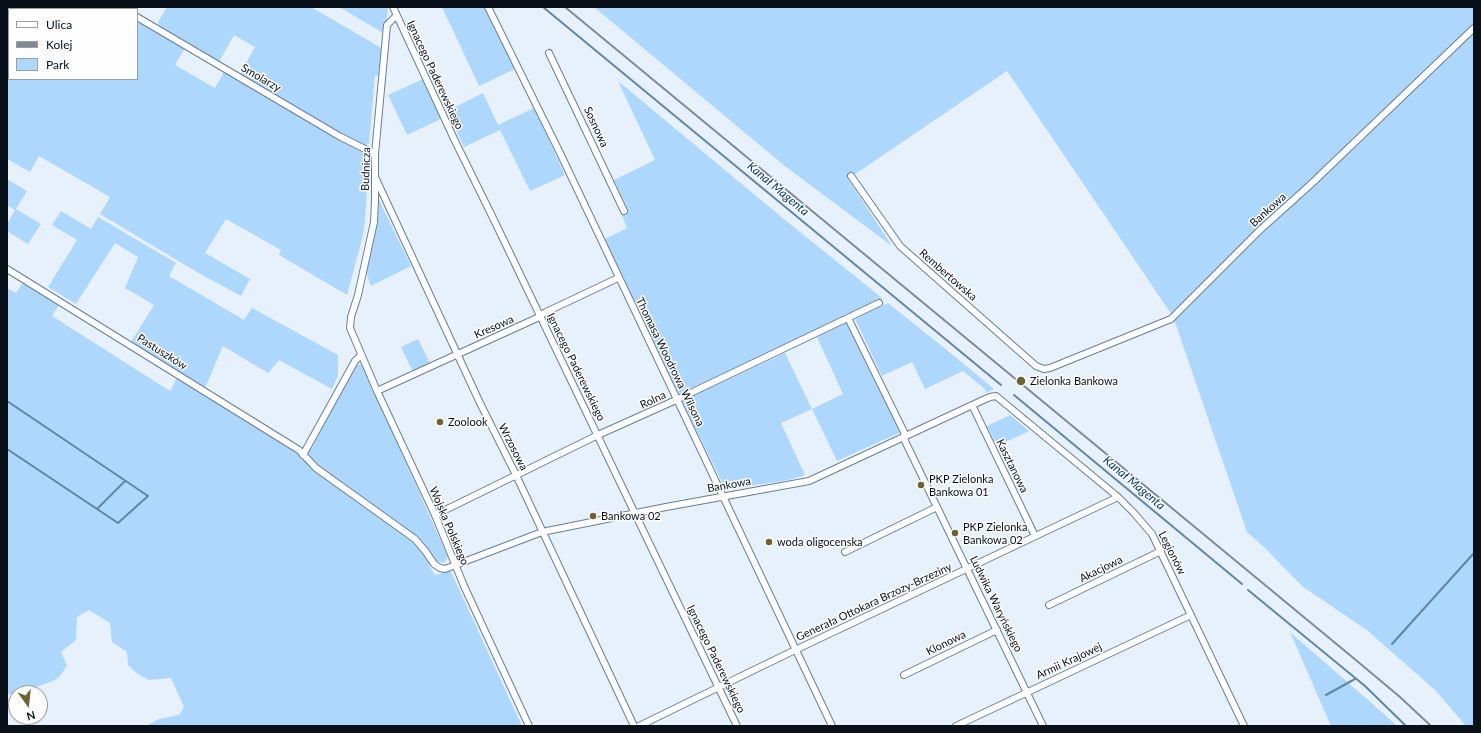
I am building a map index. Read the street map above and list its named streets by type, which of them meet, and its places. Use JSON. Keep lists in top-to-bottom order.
{
  "streets": {
    "street": [
      "Ignacego Paderewskiego",
      "Smolarzy",
      "Sosnowa",
      "Budnicza",
      "Bankowa",
      "Rembertowska",
      "Kresowa",
      "Pastuszków",
      "Thomasa Woodrowa Wilsona",
      "Rolna",
      "Wrzosowa",
      "Kasztanowa",
      "Wojska Polskiego",
      "Legionów",
      "Akacjowa",
      "Generała Ottokara Brzozy-Brzeziny",
      "Ludwika Waryńskiego",
      "Klonowa",
      "Armii Krajowej"
    ]
  },
  "crossings": [
    ["Ignacego Paderewskiego", "Budnicza"],
    ["Ignacego Paderewskiego", "Bankowa"],
    ["Ignacego Paderewskiego", "Kresowa"],
    ["Ignacego Paderewskiego", "Rolna"],
    ["Ignacego Paderewskiego", "Generała Ottokara Brzozy-Brzeziny"],
    ["Smolarzy", "Budnicza"],
    ["Budnicza", "Wrzosowa"],
    ["Budnicza", "Wojska Polskiego"],
    ["Bankowa", "Rembertowska"],
    ["Bankowa", "Pastuszków"],
    ["Bankowa", "Thomasa Woodrowa Wilsona"],
    ["Bankowa", "Wrzosowa"],
    ["Bankowa", "Kasztanowa"],
    ["Bankowa", "Wojska Polskiego"],
    ["Bankowa", "Legionów"],
    ["Bankowa", "Ludwika Waryńskiego"],
    ["Kresowa", "Thomasa Woodrowa Wilsona"],
    ["Kresowa", "Wrzosowa"],
    ["Kresowa", "Wojska Polskiego"],
    ["Pastuszków", "Wojska Polskiego"],
    ["Thomasa Woodrowa Wilsona", "Rolna"],
    ["Thomasa Woodrowa Wilsona", "Generała Ottokara Brzozy-Brzeziny"],
    ["Rolna", "Wrzosowa"],
    ["Rolna", "Wojska Polskiego"],
    ["Rolna", "Ludwika Waryńskiego"],
    ["Kasztanowa", "Generała Ottokara Brzozy-Brzeziny"],
    ["Legionów", "Akacjowa"],
    ["Legionów", "Generała Ottokara Brzozy-Brzeziny"],
    ["Legionów", "Armii Krajowej"],
    ["Generała Ottokara Brzozy-Brzeziny", "Ludwika Waryńskiego"],
    ["Ludwika Waryńskiego", "Klonowa"],
    ["Ludwika Waryńskiego", "Armii Krajowej"]
  ],
  "water": ["Kanał Magenta"],
  "places": [
    "Zielonka Bankowa",
    "Zoolook",
    "PKP Zielonka Bankowa 01",
    "Bankowa 02",
    "PKP Zielonka Bankowa 02",
    "woda oligocenska"
  ],
  "legend": ["Ulica", "Kolej", "Park"],
  "north": "bottom"
}
